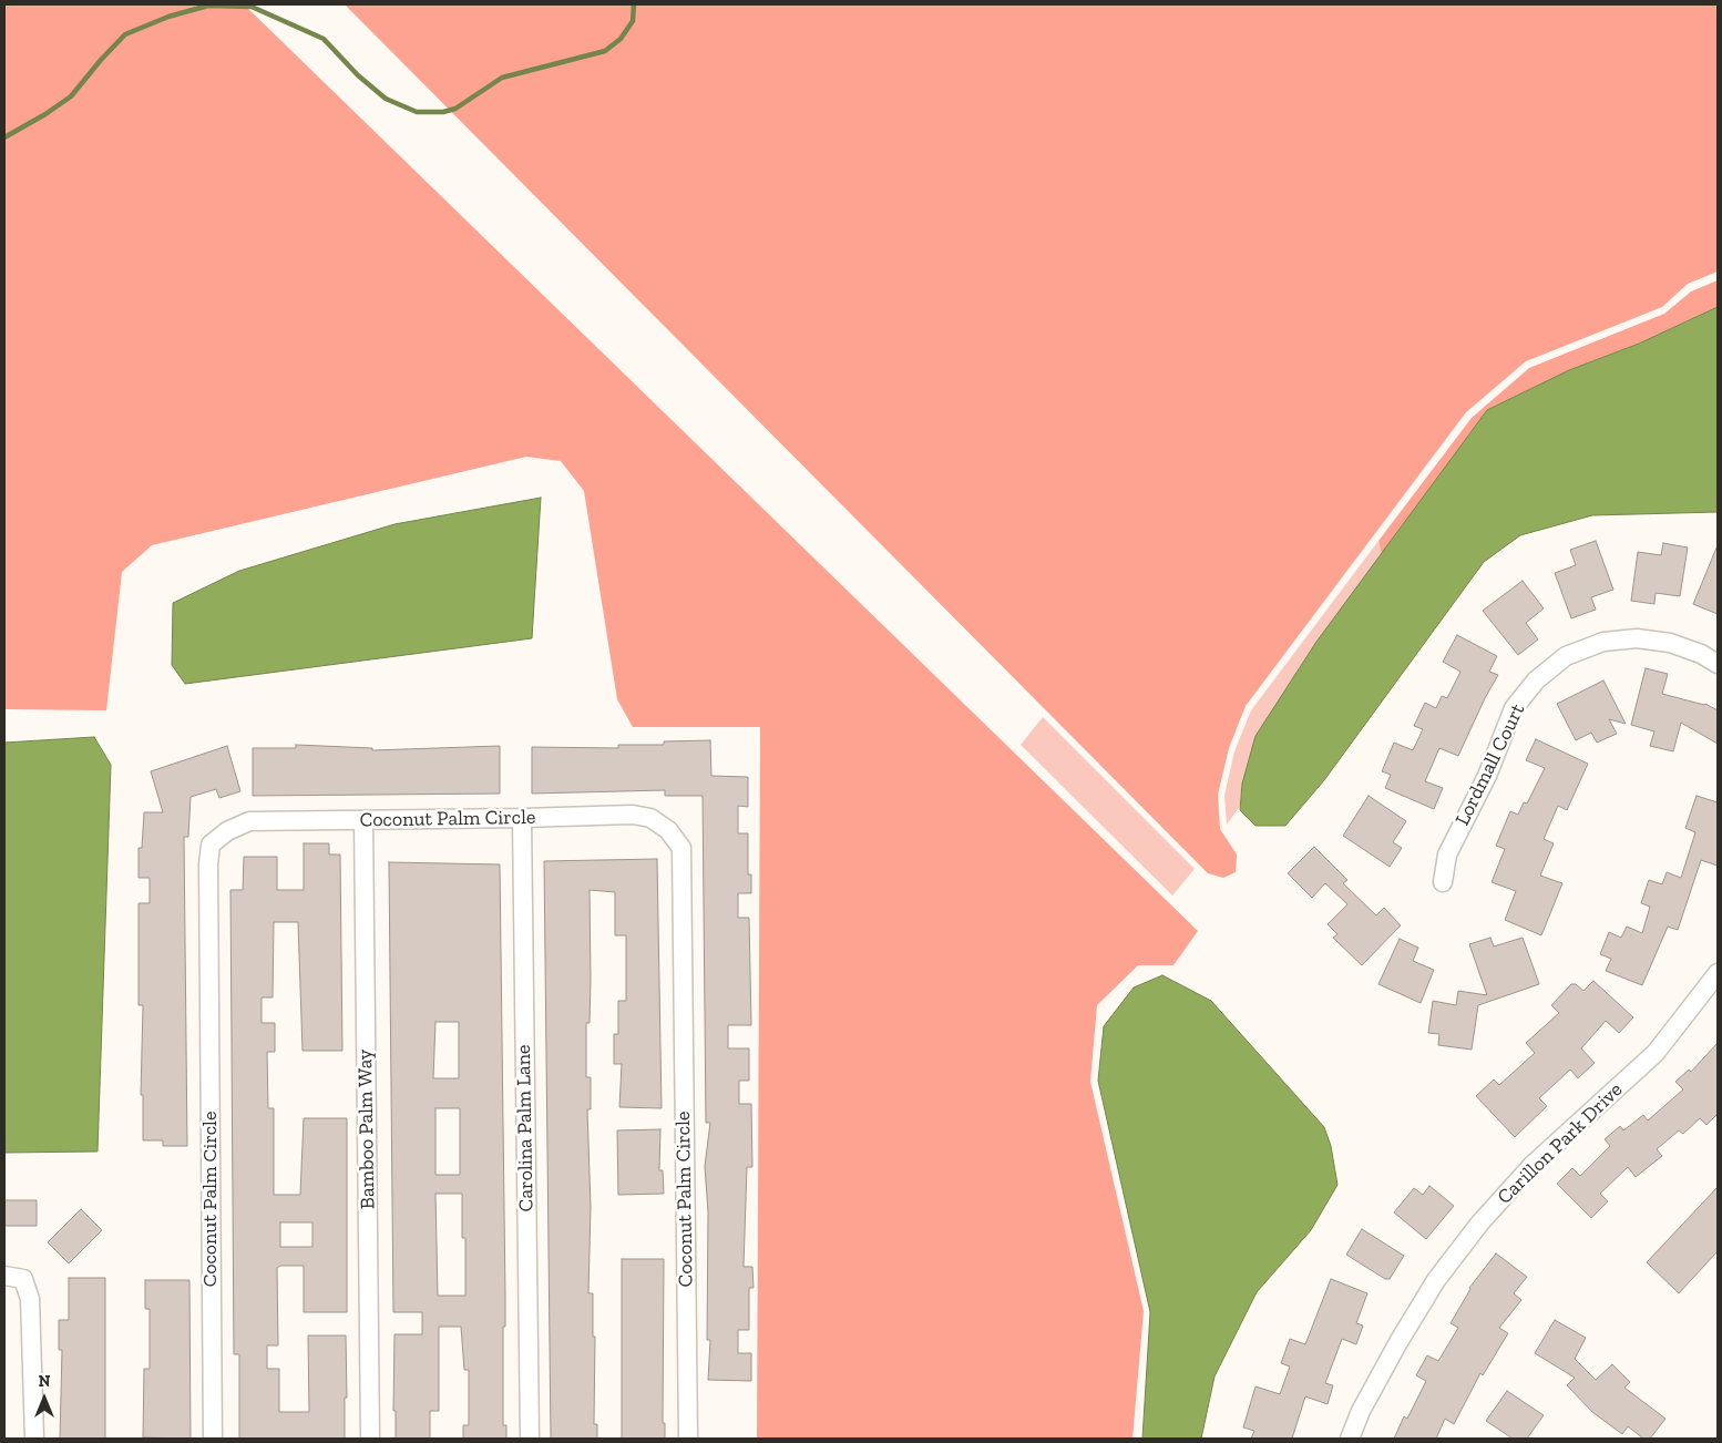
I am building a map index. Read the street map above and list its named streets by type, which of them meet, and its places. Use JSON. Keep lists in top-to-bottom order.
{
  "streets": {
    "street": [
      "Lordmall Court",
      "Coconut Palm Circle",
      "Carolina Palm Lane",
      "Bamboo Palm Way",
      "Carillon Park Drive"
    ]
  },
  "crossings": [
    ["Coconut Palm Circle", "Carolina Palm Lane"],
    ["Coconut Palm Circle", "Bamboo Palm Way"]
  ],
  "north": "top"
}
